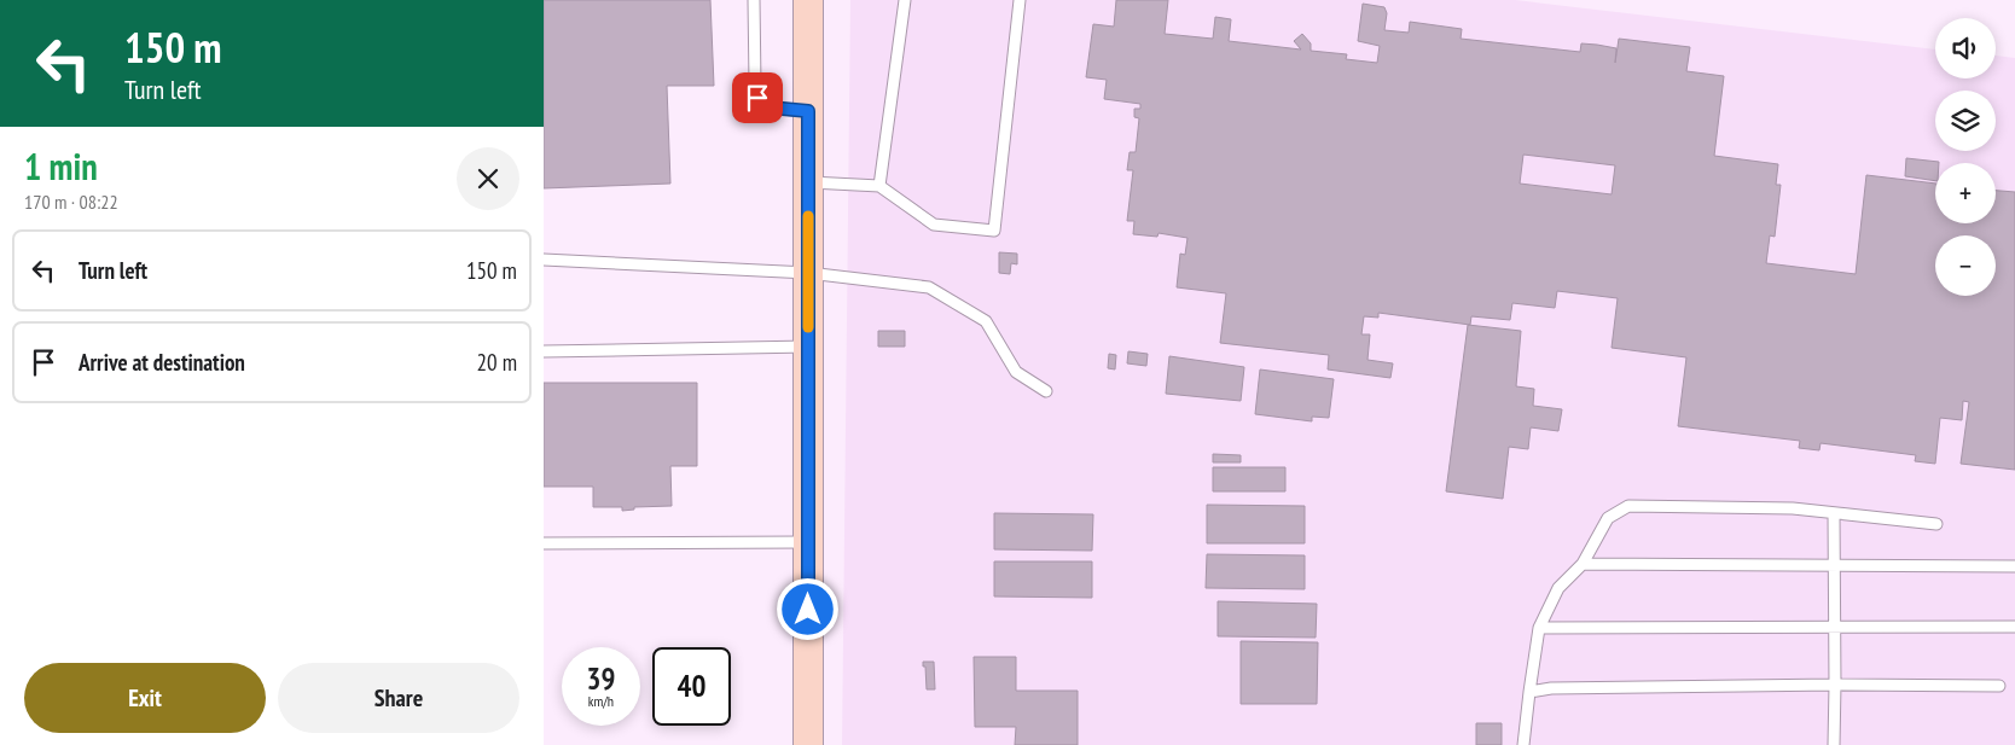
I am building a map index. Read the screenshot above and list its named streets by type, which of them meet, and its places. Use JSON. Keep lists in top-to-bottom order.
{
  "page": {
    "turn": ["150 m", "Turn left"],
    "map_buttons": ["+", "−"],
    "heading": ["1 min", "170 m · 08:22"],
    "list": [
      {
        "name": "Turn left",
        "value": "150 m"
      },
      {
        "name": "Arrive at destination",
        "value": "20 m"
      }
    ],
    "speed": "39 km/h",
    "limit": "40",
    "buttons": ["Exit", "Share"]
  }
}
